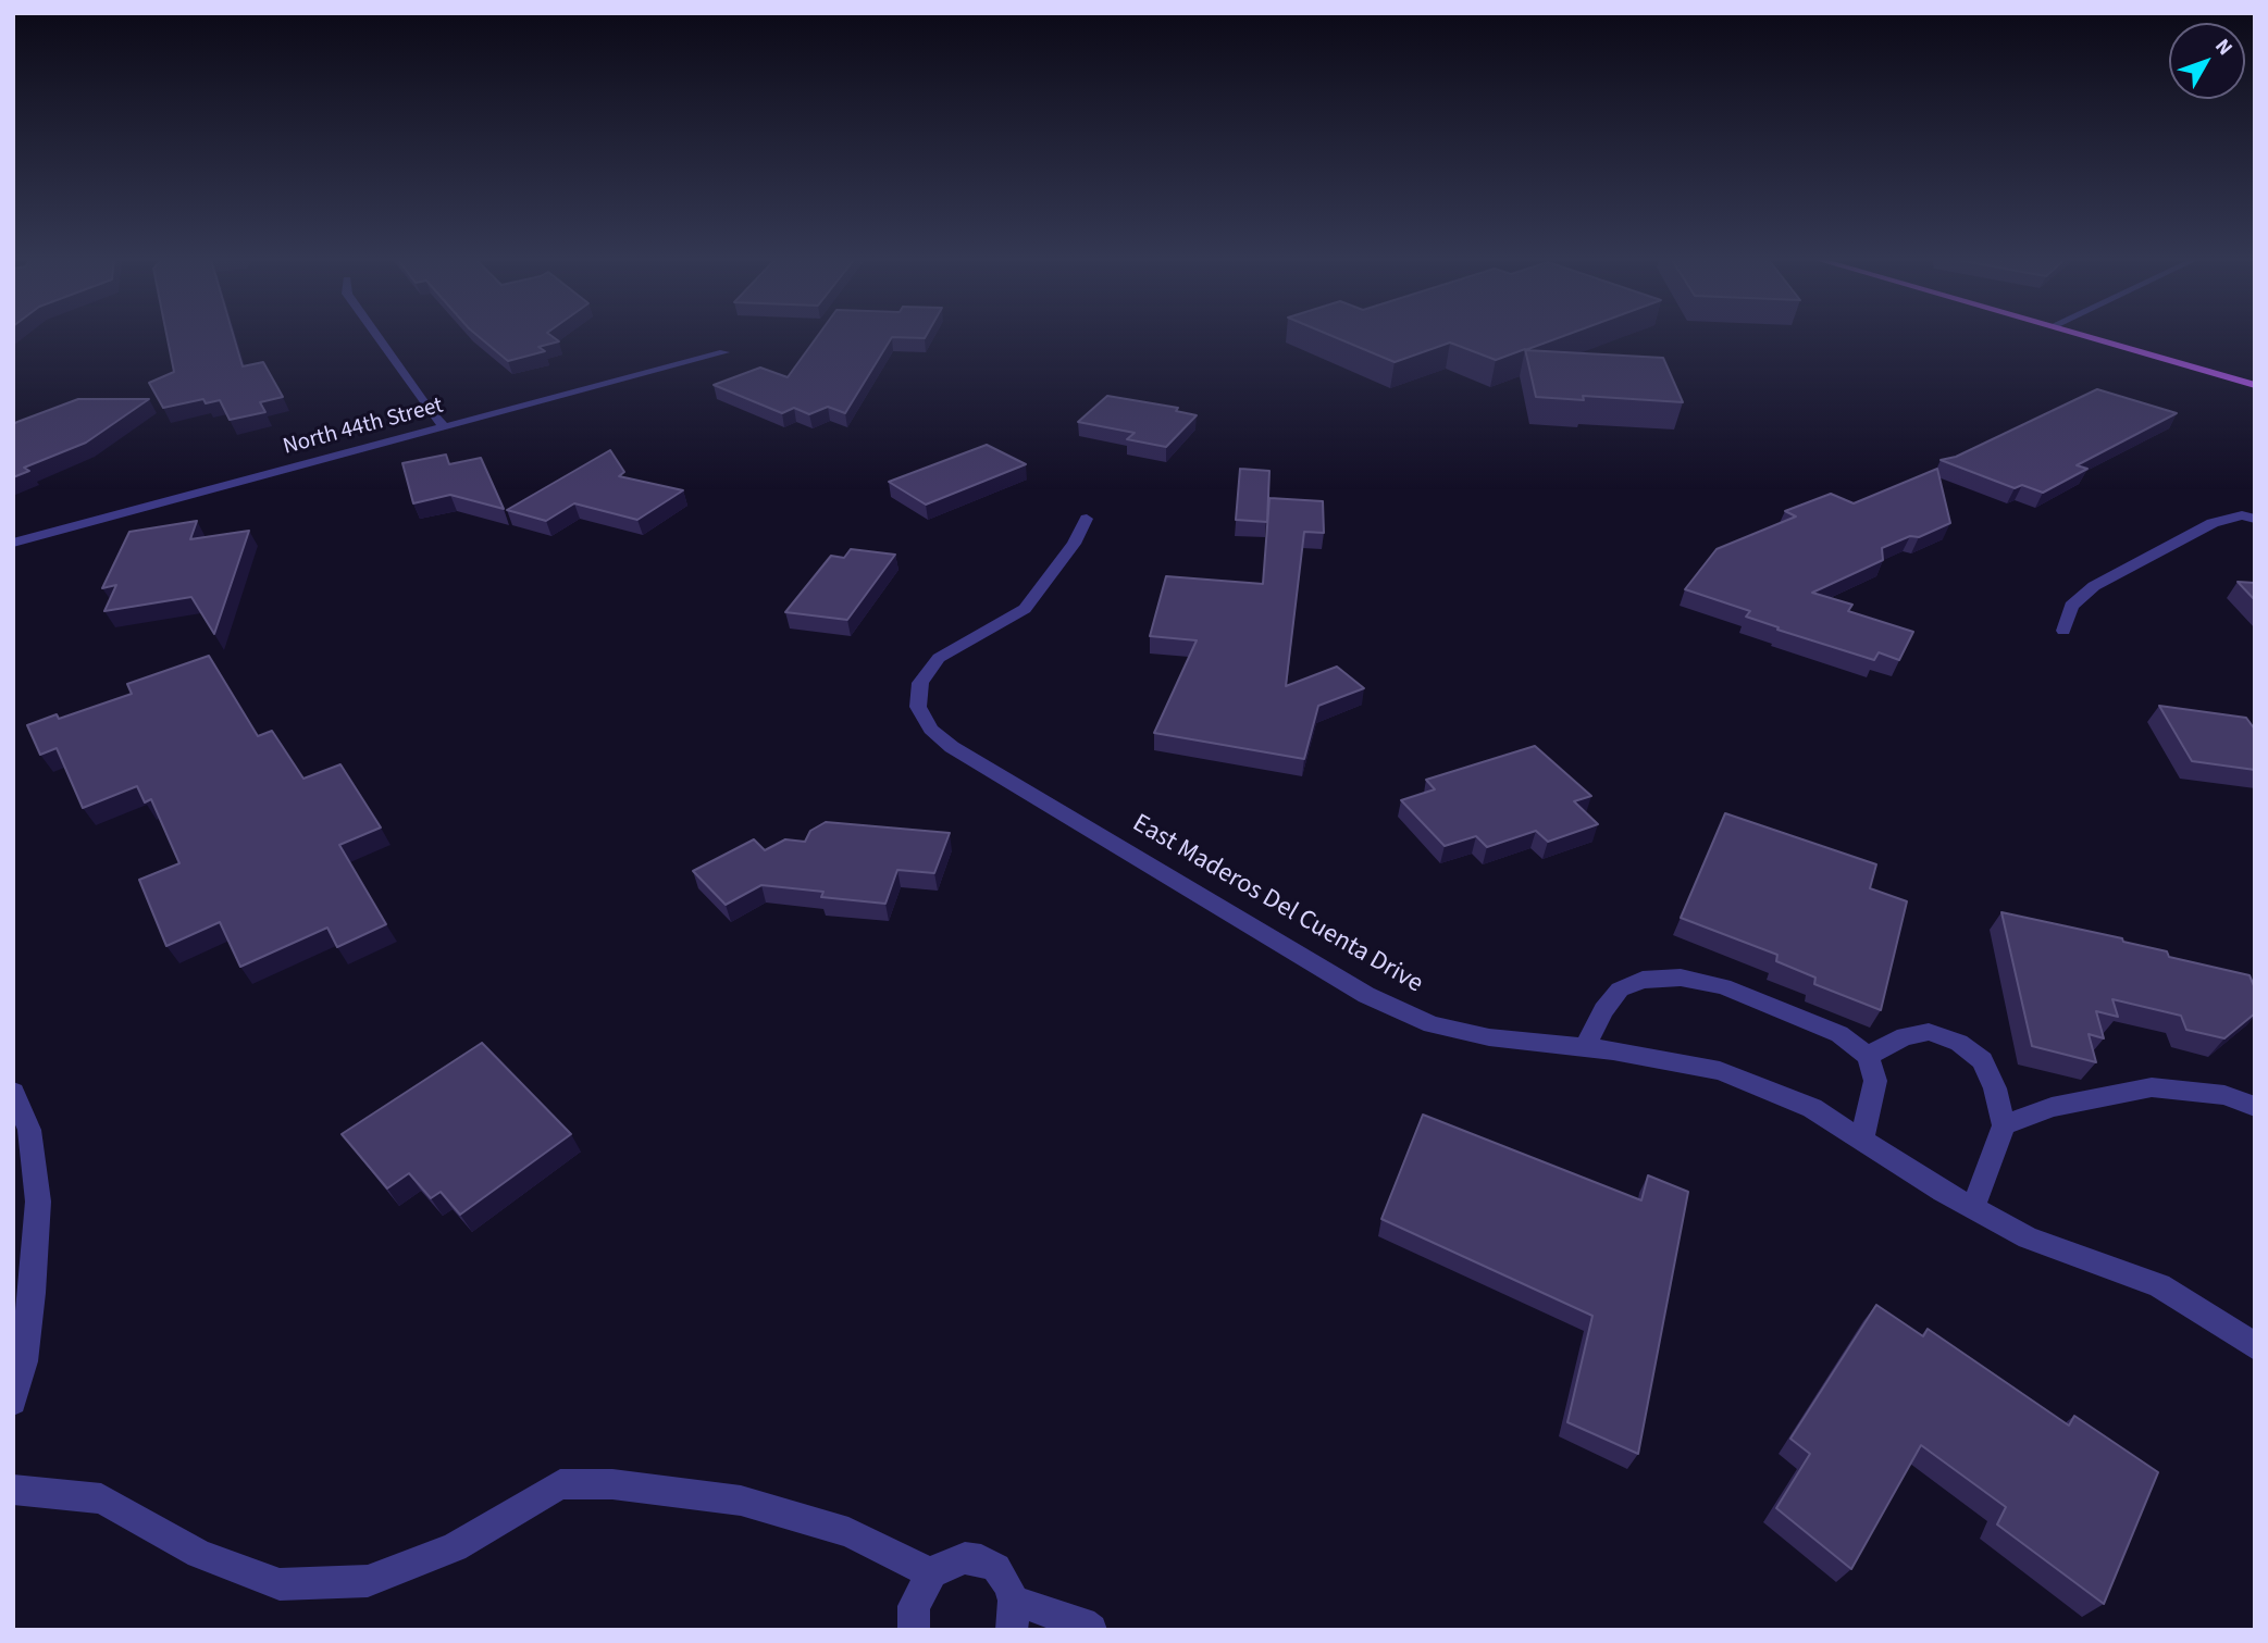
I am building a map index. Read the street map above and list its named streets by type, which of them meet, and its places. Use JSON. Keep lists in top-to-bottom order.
{
  "streets": {
    "street": ["North 44th Street", "East Maderos Del Cuenta Drive"]
  },
  "north": "top right"
}
